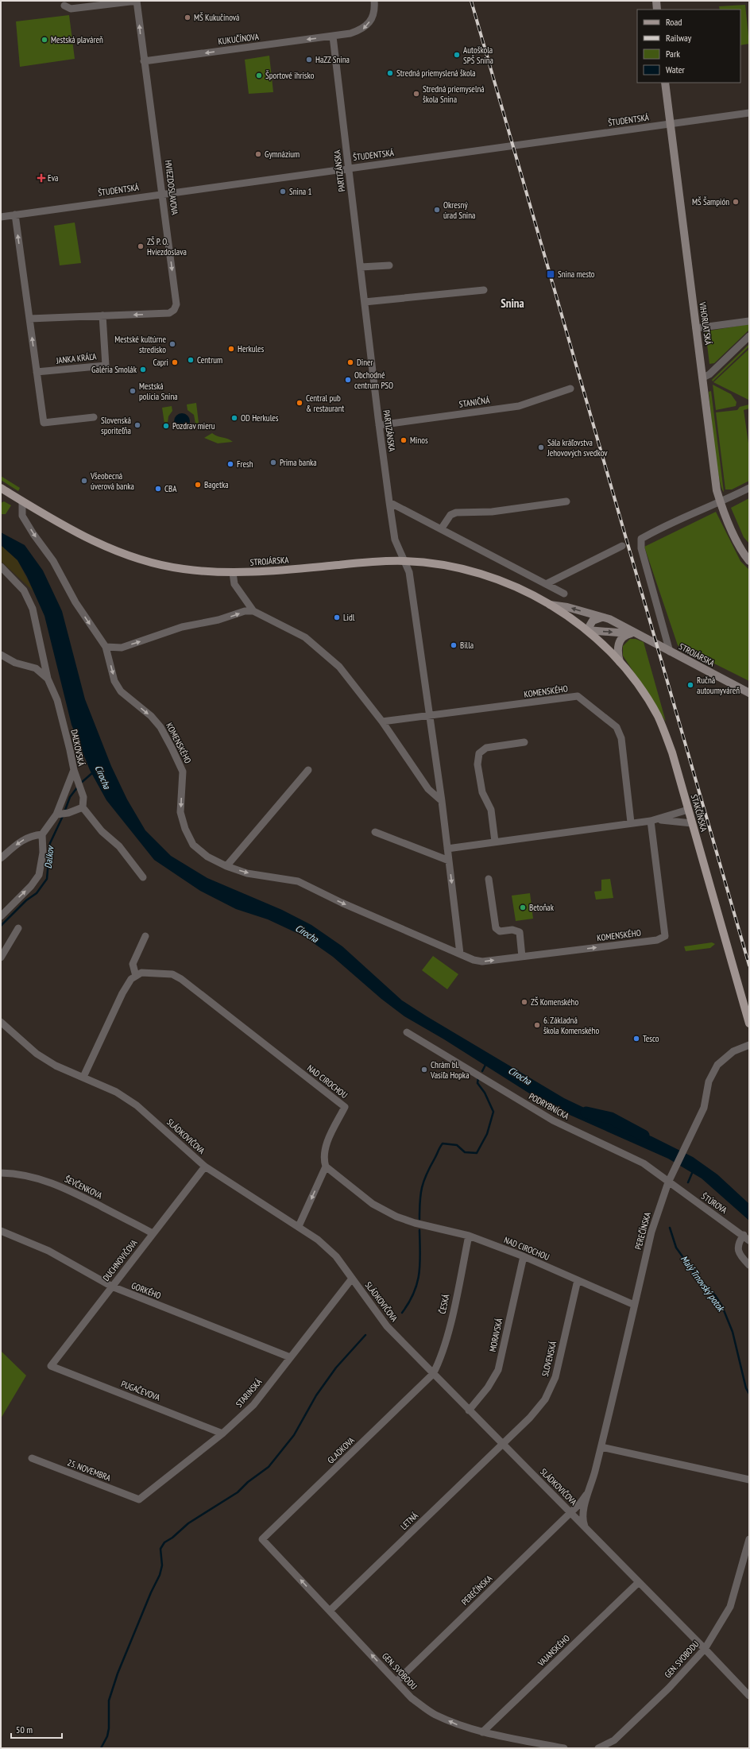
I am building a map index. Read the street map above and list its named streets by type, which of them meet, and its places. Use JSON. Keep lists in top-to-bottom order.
{
  "streets": {
    "main road": ["VIHORLATSKÁ", "STROJÁRSKA", "STAKČÍNSKA"],
    "street": [
      "KUKUČÍNOVA",
      "ŠTUDENTSKÁ",
      "PARTIZÁNSKA",
      "HVIEZDOSLAVOVA",
      "JANKA KRÁĽA",
      "STANIČNÁ",
      "KOMENSKÉHO",
      "DAĽKOVSKÁ",
      "NAD CIROCHOU",
      "PODRYBNÍCKA",
      "SLÁDKOVIČOVA",
      "ŠEVČENKOVA",
      "ŠTÚROVA",
      "PEREČÍNSKA",
      "DUCHNOVIČOVA",
      "GORKÉHO",
      "ČESKÁ",
      "MORAVSKÁ",
      "SLOVENSKÁ",
      "PUGAČEVOVA",
      "STARINSKÁ",
      "GLADKOVA",
      "25. NOVEMBRA",
      "LETNÁ",
      "VAJANSKÉHO",
      "GEN. SVOBODU"
    ]
  },
  "crossings": [
    ["KUKUČÍNOVA", "PARTIZÁNSKA"],
    ["KUKUČÍNOVA", "HVIEZDOSLAVOVA"],
    ["ŠTUDENTSKÁ", "PARTIZÁNSKA"],
    ["ŠTUDENTSKÁ", "HVIEZDOSLAVOVA"],
    ["ŠTUDENTSKÁ", "VIHORLATSKÁ"],
    ["PARTIZÁNSKA", "STANIČNÁ"],
    ["PARTIZÁNSKA", "STROJÁRSKA"],
    ["HVIEZDOSLAVOVA", "JANKA KRÁĽA"],
    ["STROJÁRSKA", "KOMENSKÉHO"],
    ["STROJÁRSKA", "STAKČÍNSKA"],
    ["NAD CIROCHOU", "PEREČÍNSKA"],
    ["NAD CIROCHOU", "ČESKÁ"],
    ["NAD CIROCHOU", "MORAVSKÁ"],
    ["NAD CIROCHOU", "SLOVENSKÁ"],
    ["PODRYBNÍCKA", "ŠTÚROVA"],
    ["PODRYBNÍCKA", "PEREČÍNSKA"],
    ["SLÁDKOVIČOVA", "PEREČÍNSKA"],
    ["SLÁDKOVIČOVA", "DUCHNOVIČOVA"],
    ["SLÁDKOVIČOVA", "ČESKÁ"],
    ["SLÁDKOVIČOVA", "MORAVSKÁ"],
    ["SLÁDKOVIČOVA", "SLOVENSKÁ"],
    ["SLÁDKOVIČOVA", "STARINSKÁ"],
    ["SLÁDKOVIČOVA", "GLADKOVA"],
    ["SLÁDKOVIČOVA", "LETNÁ"],
    ["SLÁDKOVIČOVA", "VAJANSKÉHO"],
    ["SLÁDKOVIČOVA", "GEN. SVOBODU"],
    ["ŠEVČENKOVA", "DUCHNOVIČOVA"],
    ["ŠTÚROVA", "PEREČÍNSKA"],
    ["PEREČÍNSKA", "GEN. SVOBODU"],
    ["DUCHNOVIČOVA", "GORKÉHO"],
    ["DUCHNOVIČOVA", "PUGAČEVOVA"],
    ["GORKÉHO", "STARINSKÁ"],
    ["ČESKÁ", "GLADKOVA"],
    ["SLOVENSKÁ", "LETNÁ"],
    ["PUGAČEVOVA", "STARINSKÁ"],
    ["STARINSKÁ", "25. NOVEMBRA"],
    ["GLADKOVA", "GEN. SVOBODU"],
    ["LETNÁ", "GEN. SVOBODU"],
    ["VAJANSKÉHO", "GEN. SVOBODU"]
  ],
  "one_way": ["KUKUČÍNOVA", "GEN. SVOBODU"],
  "districts": ["Snina"],
  "water": ["Cirocha", "Dalkov", "Malý Trnovský potok"],
  "places": {
    "other": [
      "MŠ Kukučínová",
      "Mestská plaváreň",
      "Autoškola SPŠ Snina",
      "HaZZ Snina",
      "Stredná priemyslená škola",
      "Športové ihrisko",
      "Stredná priemyselná škola Snina",
      "Gymnázium",
      "Snina 1",
      "MŠ Šampión",
      "Okresný úrad Snina",
      "ZŠ P. O. Hviezdoslava",
      "Mestské kultúrne stredisko",
      "Herkules",
      "Centrum",
      "Capri",
      "Diner",
      "Galéria Smolák",
      "Obchodné centrum PSO",
      "Mestská polícia Snina",
      "Central pub & restaurant",
      "OD Herkules",
      "Slovenská sporiteľňa",
      "Pozdrav mieru",
      "Minos",
      "Sála kráľovstva Jehovových svedkov",
      "Prima banka",
      "Fresh",
      "Všeobecná úverová banka",
      "Bagetka",
      "CBA",
      "Lidl",
      "Billa",
      "Ručná autoumyváreň",
      "Betoňak",
      "ZŠ Komenského",
      "6. Základná škola Komenského",
      "Tesco",
      "Chrám bl. Vasiľa Hopka"
    ],
    "health": ["Eva"],
    "transit": ["Snina mesto"]
  },
  "legend": [
    "Road",
    "Railway",
    "Park",
    "Water"
  ],
  "scale_bar": "50 m"
}
